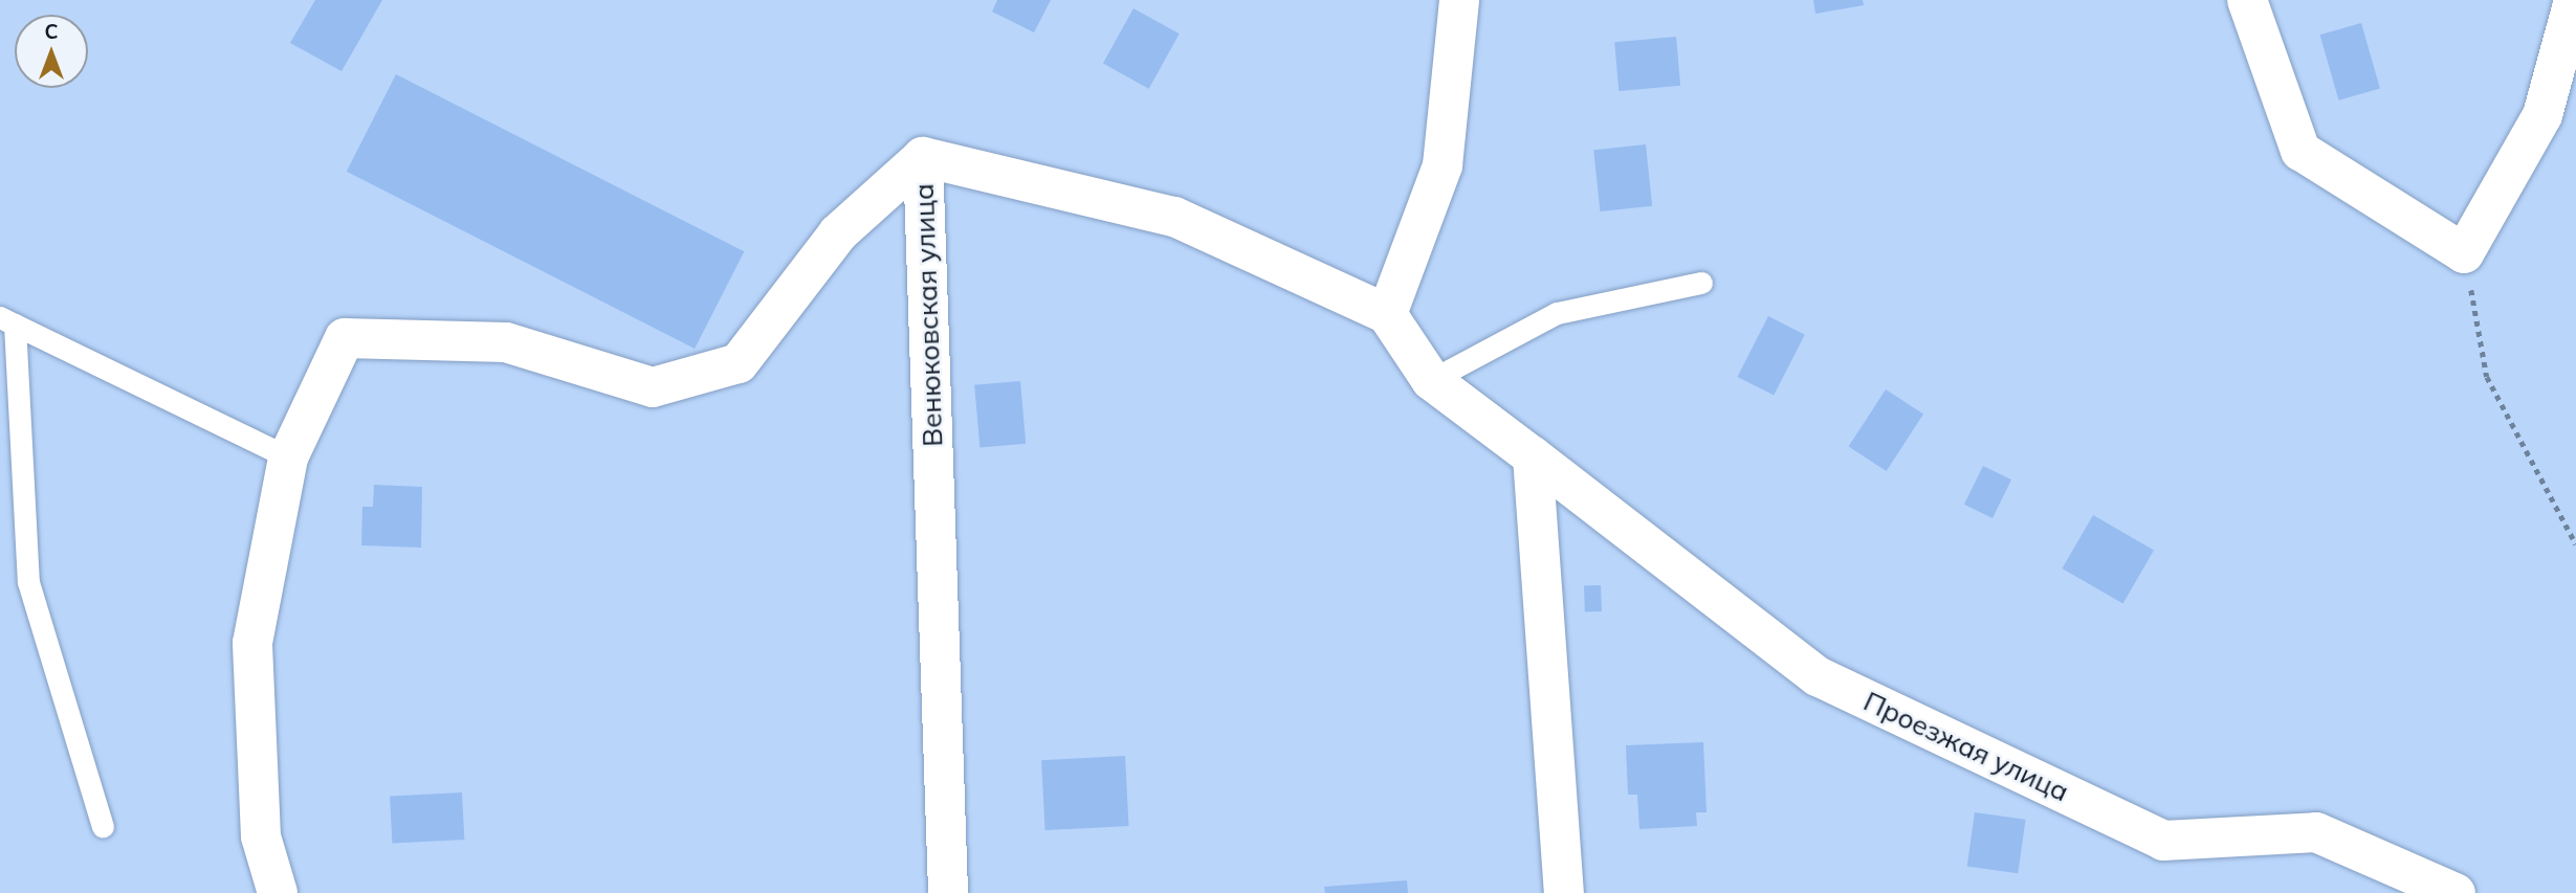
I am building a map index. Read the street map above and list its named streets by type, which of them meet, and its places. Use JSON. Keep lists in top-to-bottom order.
{
  "streets": {
    "street": ["Венюковская улица", "Проезжая улица"]
  },
  "north": "top"
}
